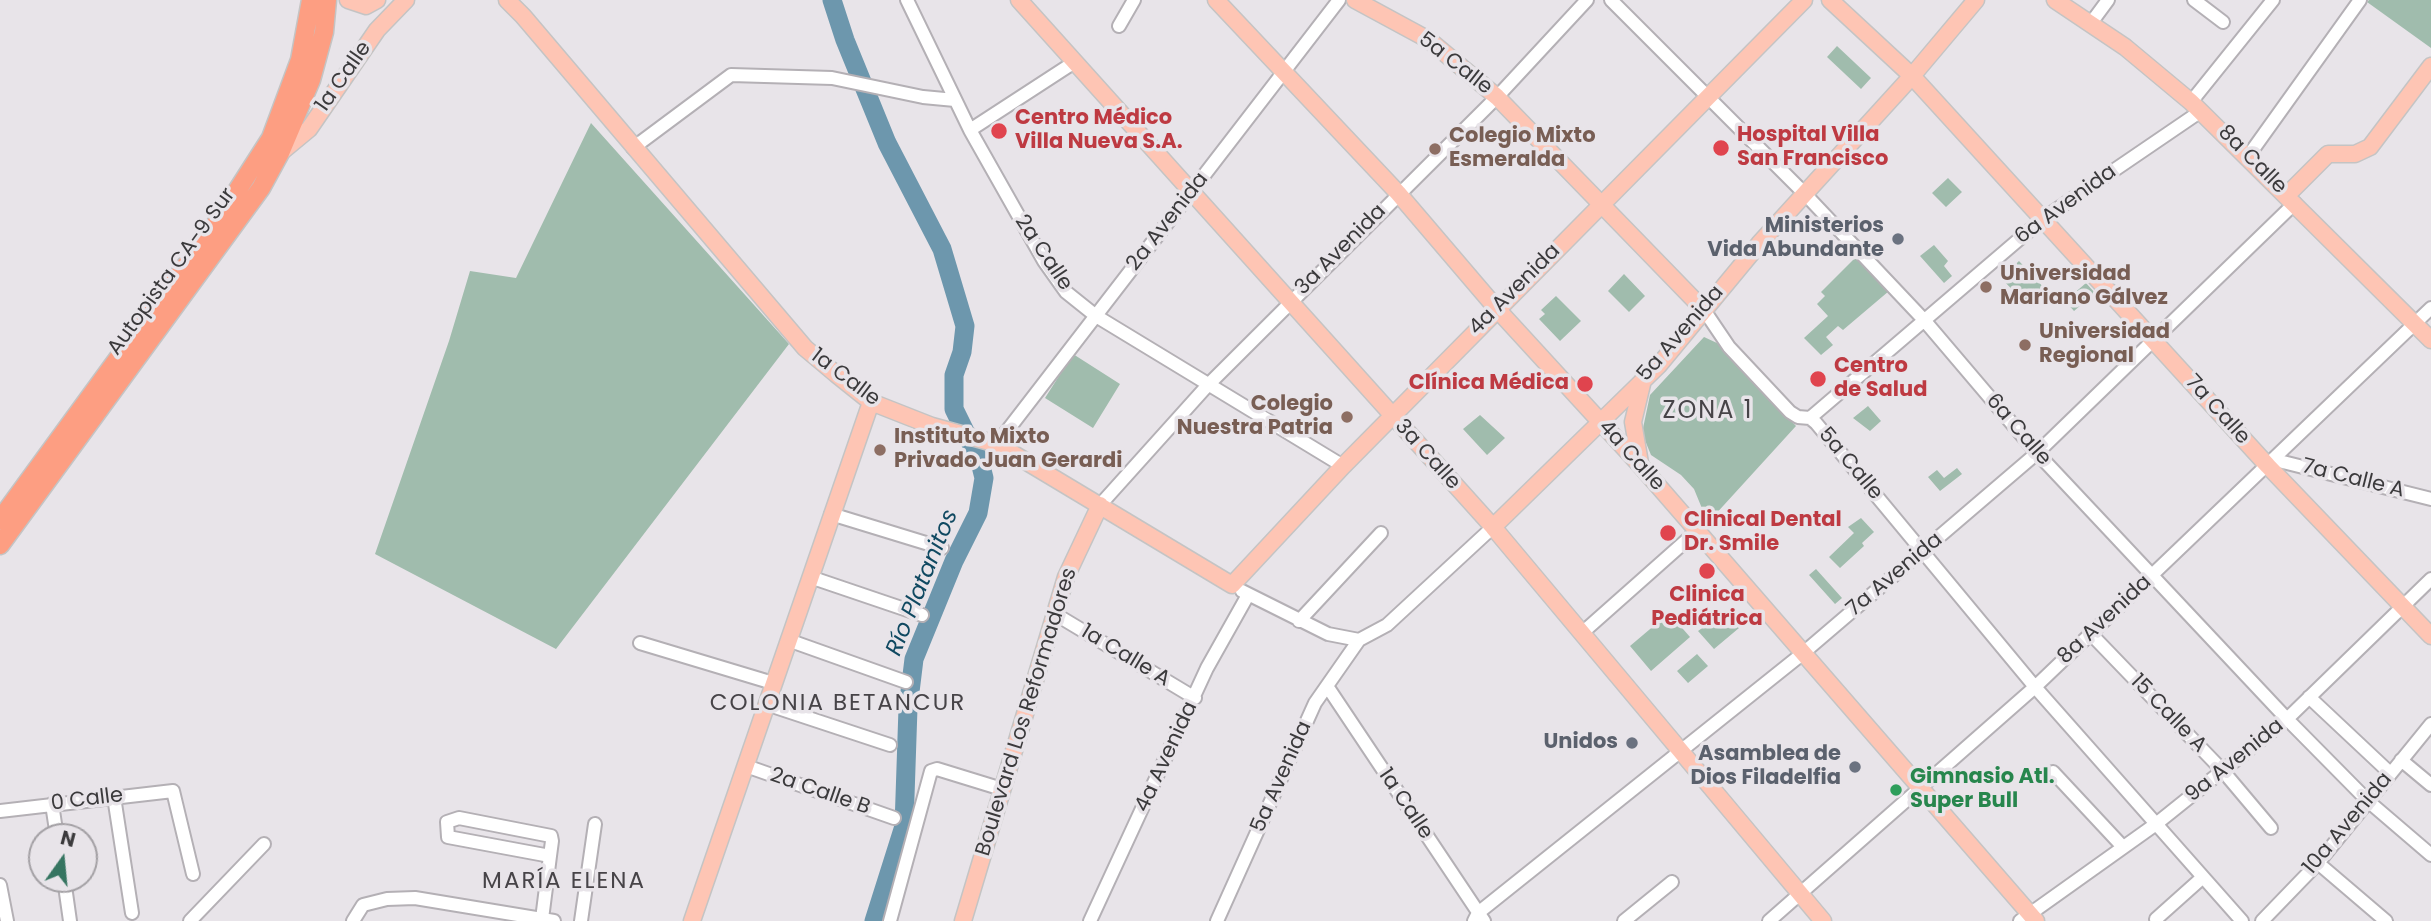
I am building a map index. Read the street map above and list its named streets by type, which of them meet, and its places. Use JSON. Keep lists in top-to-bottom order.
{
  "streets": {
    "highway": ["Autopista CA-9 Sur"],
    "main road": [
      "5a Calle",
      "1a Calle",
      "8a Calle",
      "4a Avenida",
      "5a Avenida",
      "7a Calle",
      "3a Calle",
      "4a Calle",
      "7a Avenida",
      "Boulevard Los Reformadores"
    ],
    "street": [
      "6a Avenida",
      "2a Avenida",
      "3a Avenida",
      "2a Calle",
      "6a Calle",
      "7a Calle A",
      "8a Avenida",
      "1a Calle A",
      "15 Calle A",
      "9a Avenida",
      "2a Calle B",
      "0 Calle",
      "10a Avenida"
    ]
  },
  "crossings": [
    ["5a Calle", "6a Avenida"],
    ["5a Calle", "3a Avenida"],
    ["5a Calle", "4a Avenida"],
    ["5a Calle", "5a Avenida"],
    ["5a Calle", "7a Avenida"],
    ["5a Calle", "8a Avenida"],
    ["5a Calle", "9a Avenida"],
    ["1a Calle", "2a Avenida"],
    ["1a Calle", "3a Avenida"],
    ["1a Calle", "Autopista CA-9 Sur"],
    ["1a Calle", "4a Avenida"],
    ["1a Calle", "5a Avenida"],
    ["1a Calle", "7a Avenida"],
    ["1a Calle", "Boulevard Los Reformadores"],
    ["8a Calle", "6a Avenida"],
    ["8a Calle", "7a Avenida"],
    ["8a Calle", "8a Avenida"],
    ["6a Avenida", "7a Calle"],
    ["6a Avenida", "6a Calle"],
    ["2a Avenida", "2a Calle"],
    ["2a Avenida", "3a Calle"],
    ["2a Avenida", "4a Calle"],
    ["3a Avenida", "2a Calle"],
    ["3a Avenida", "3a Calle"],
    ["3a Avenida", "4a Calle"],
    ["3a Avenida", "Boulevard Los Reformadores"],
    ["2a Calle", "4a Avenida"],
    ["4a Avenida", "6a Calle"],
    ["4a Avenida", "3a Calle"],
    ["4a Avenida", "4a Calle"],
    ["4a Avenida", "1a Calle A"],
    ["5a Avenida", "7a Calle"],
    ["5a Avenida", "6a Calle"],
    ["5a Avenida", "3a Calle"],
    ["5a Avenida", "4a Calle"],
    ["7a Calle", "7a Calle A"],
    ["7a Calle", "7a Avenida"],
    ["7a Calle", "8a Avenida"],
    ["7a Calle", "9a Avenida"],
    ["6a Calle", "7a Avenida"],
    ["6a Calle", "8a Avenida"],
    ["6a Calle", "9a Avenida"],
    ["6a Calle", "10a Avenida"],
    ["3a Calle", "7a Avenida"],
    ["3a Calle", "8a Avenida"],
    ["4a Calle", "7a Avenida"],
    ["4a Calle", "8a Avenida"],
    ["4a Calle", "9a Avenida"],
    ["7a Calle A", "8a Avenida"],
    ["8a Avenida", "15 Calle A"],
    ["1a Calle A", "Boulevard Los Reformadores"],
    ["15 Calle A", "9a Avenida"]
  ],
  "districts": ["ZONA 1", "COLONIA BETANCUR", "MARÍA ELENA"],
  "water": ["Río Platanitos"],
  "places": [
    "Centro Médico Villa Nueva S.A.",
    "Hospital Villa San Francisco",
    "Colegio Mixto Esmeralda",
    "Ministerios Vida Abundante",
    "Universidad Mariano Gálvez",
    "Universidad Regional",
    "Centro de Salud",
    "Clínica Médica",
    "Colegio Nuestra Patria",
    "Instituto Mixto Privado Juan Gerardi",
    "Clinical Dental Dr. Smile",
    "Clinica Pediátrica",
    "Unidos",
    "Asamblea de Dios Filadelfia",
    "Gimnasio Atl. Super Bull"
  ],
  "north": "top"
}
